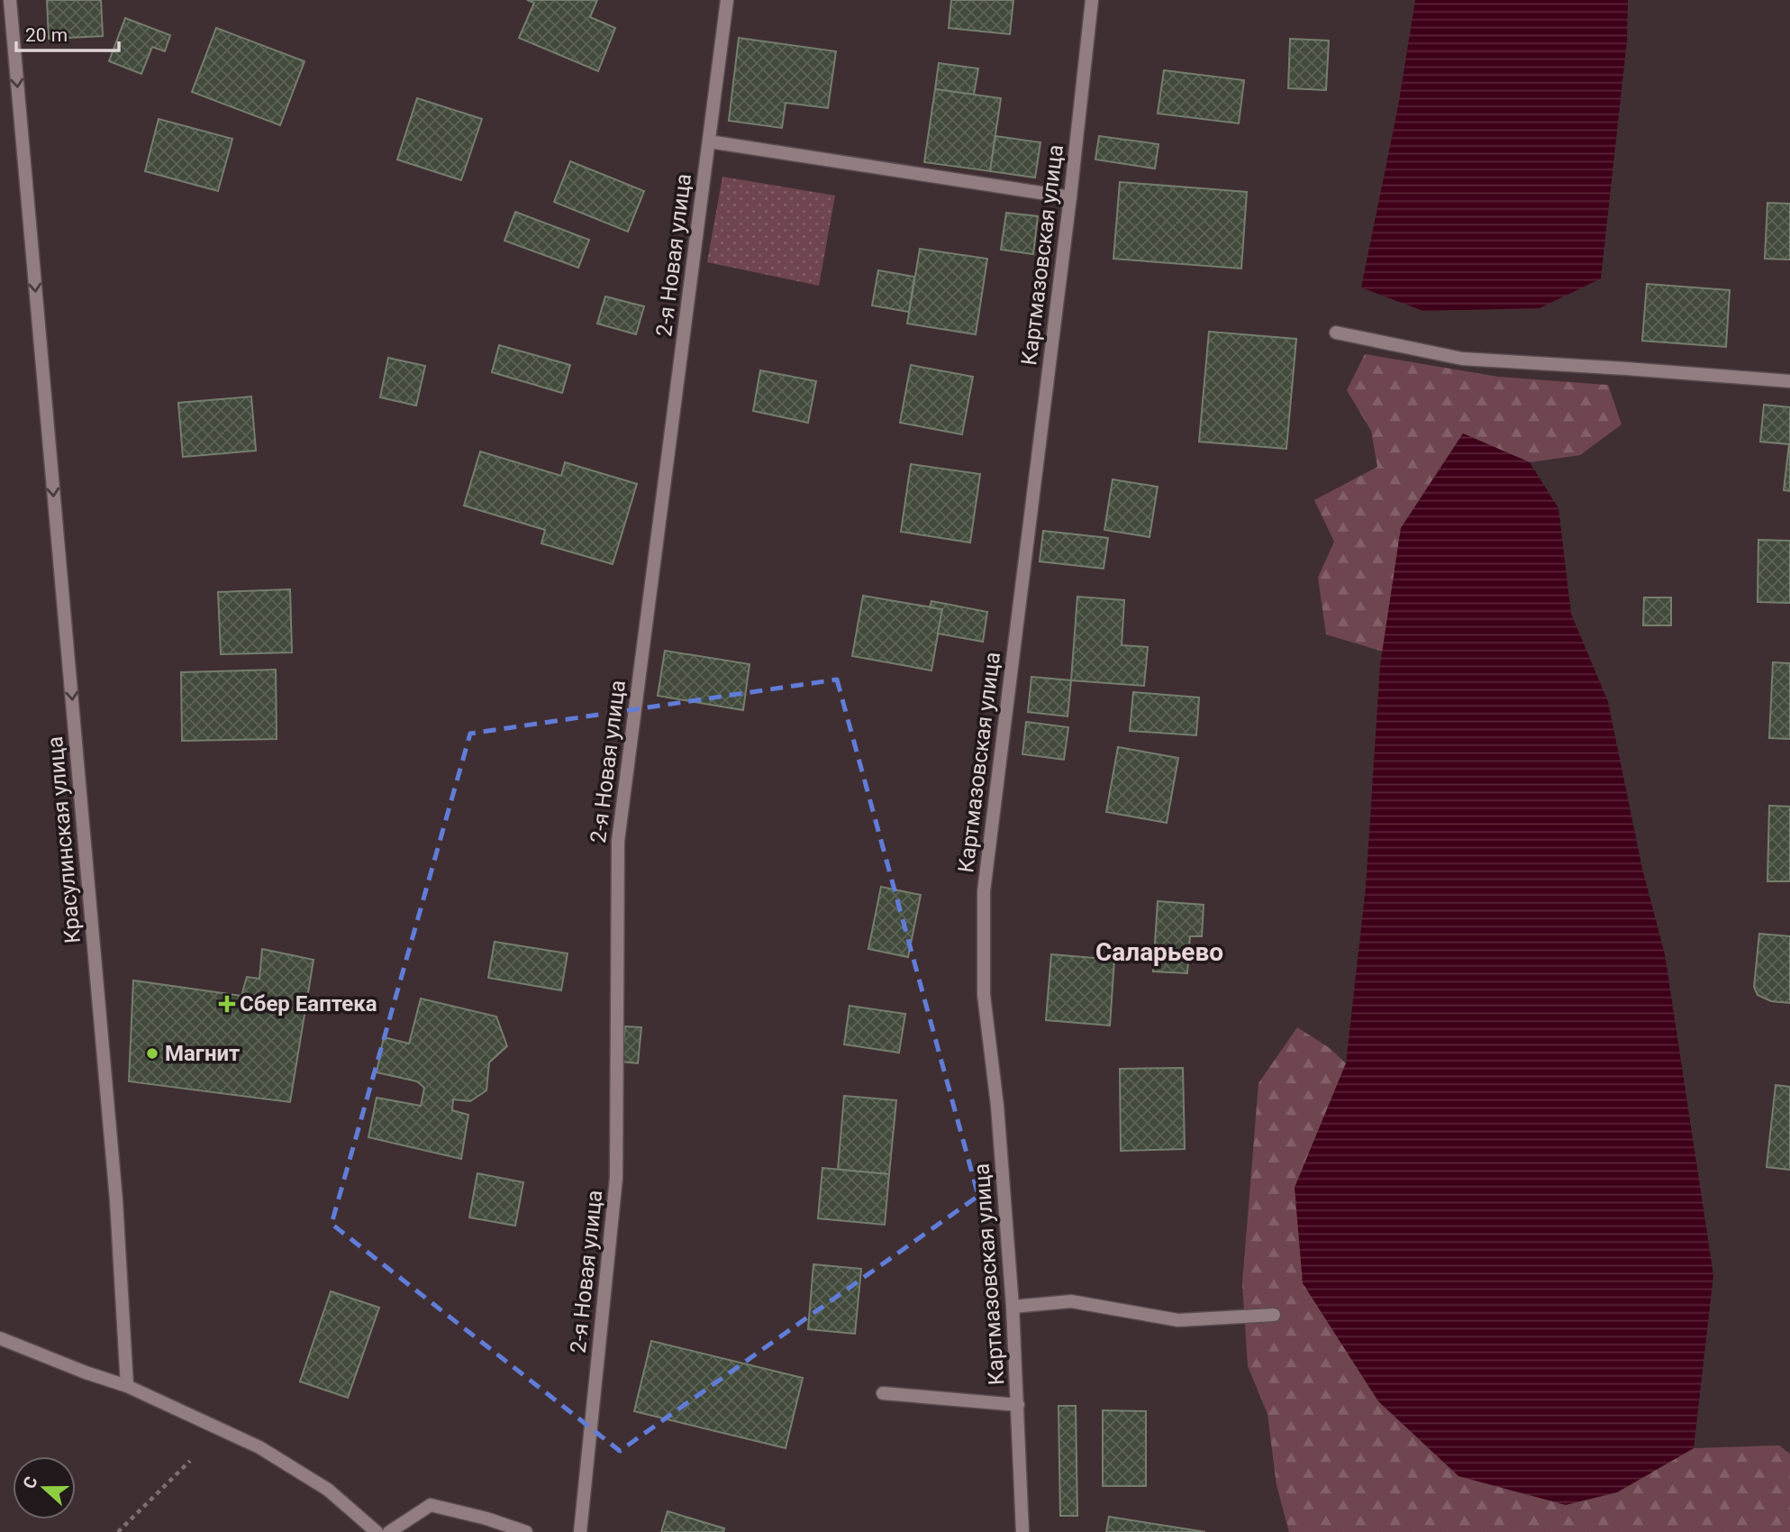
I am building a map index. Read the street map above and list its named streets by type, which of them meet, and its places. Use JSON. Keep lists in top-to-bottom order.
{
  "streets": {
    "street": ["2-я Новая улица", "Картмазовская улица", "Красулинская улица"]
  },
  "one_way": ["Красулинская улица"],
  "districts": ["Саларьево"],
  "places": {
    "health": ["Сбер Еаптека"],
    "other": ["Магнит"]
  },
  "scale_bar": "20 m",
  "north": "left"
}
